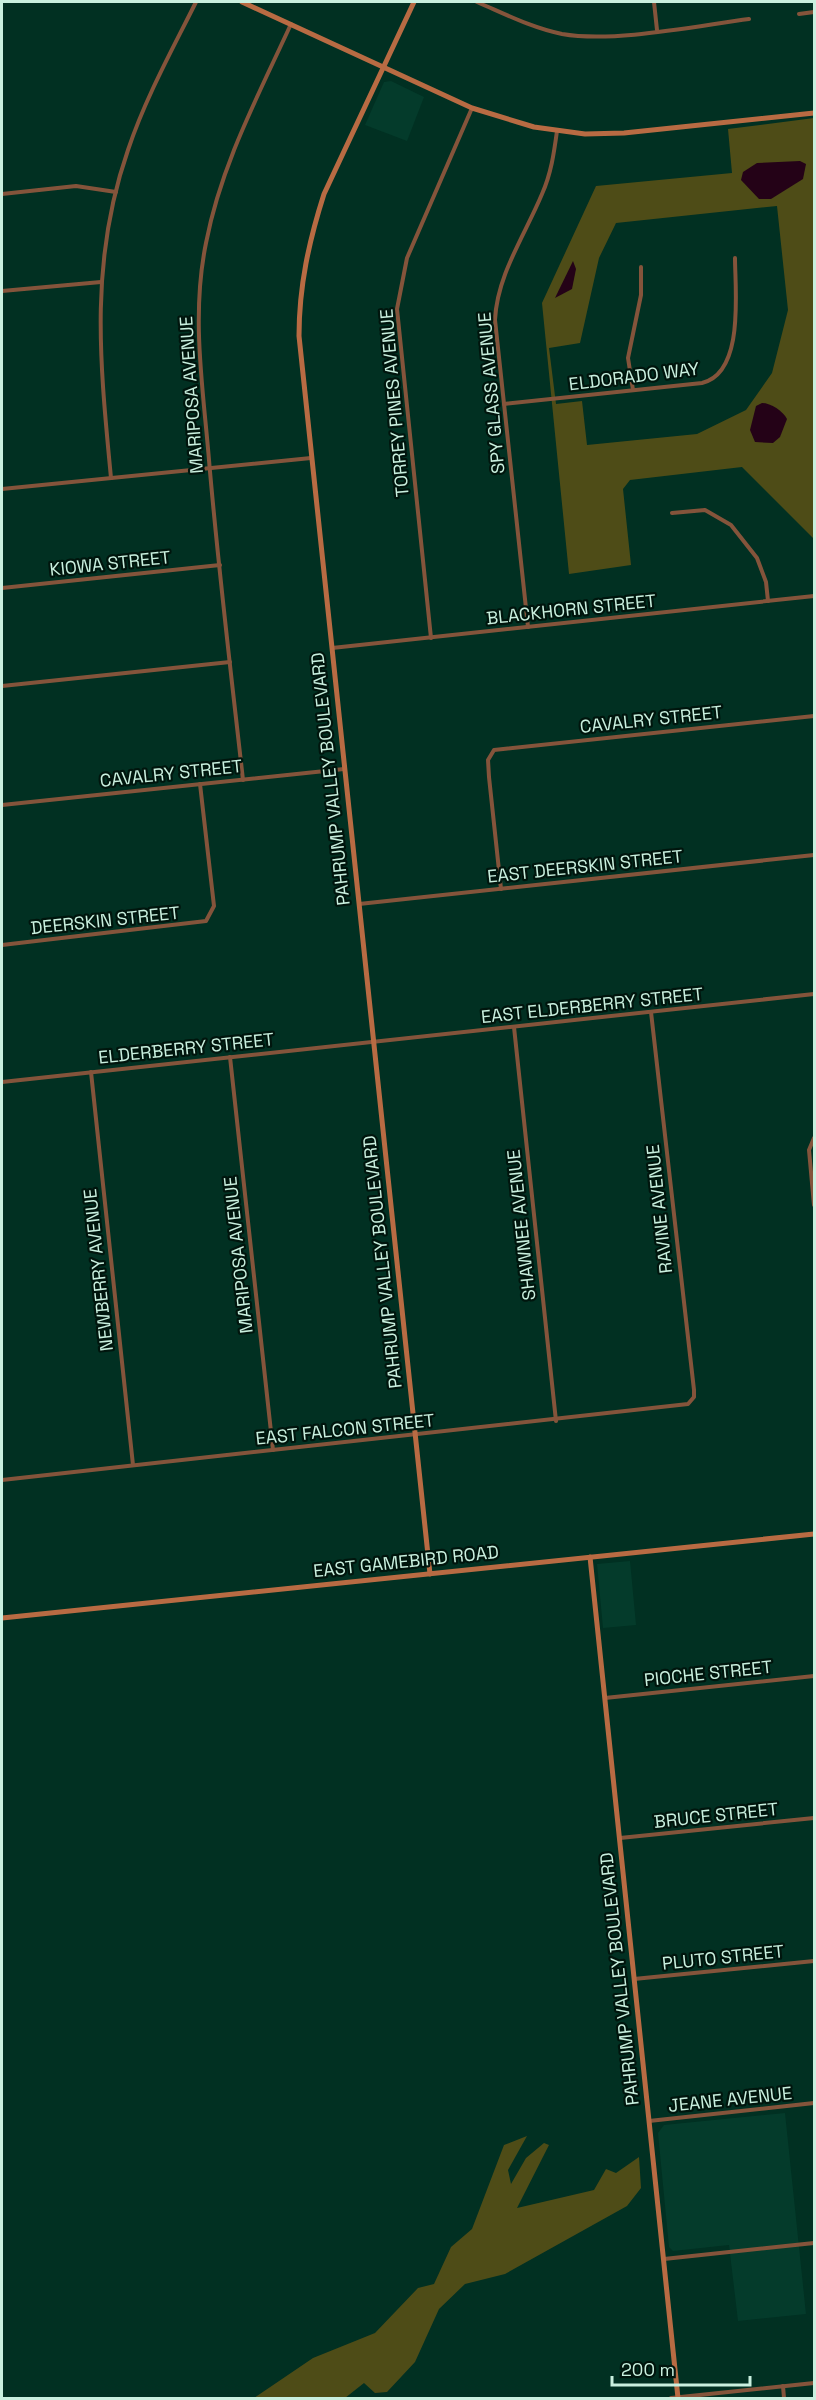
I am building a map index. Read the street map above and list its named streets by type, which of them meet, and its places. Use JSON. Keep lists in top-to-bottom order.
{
  "streets": {
    "main road": ["PAHRUMP VALLEY BOULEVARD", "EAST GAMEBIRD ROAD"],
    "street": [
      "ELDORADO WAY",
      "SPY GLASS AVENUE",
      "MARIPOSA AVENUE",
      "TORREY PINES AVENUE",
      "KIOWA STREET",
      "BLACKHORN STREET",
      "CAVALRY STREET",
      "EAST DEERSKIN STREET",
      "DEERSKIN STREET",
      "EAST ELDERBERRY STREET",
      "ELDERBERRY STREET",
      "RAVINE AVENUE",
      "SHAWNEE AVENUE",
      "NEWBERRY AVENUE",
      "EAST FALCON STREET",
      "PIOCHE STREET",
      "BRUCE STREET",
      "PLUTO STREET",
      "JEANE AVENUE"
    ]
  },
  "crossings": [
    ["ELDORADO WAY", "SPY GLASS AVENUE"],
    ["SPY GLASS AVENUE", "BLACKHORN STREET"],
    ["MARIPOSA AVENUE", "KIOWA STREET"],
    ["MARIPOSA AVENUE", "CAVALRY STREET"],
    ["MARIPOSA AVENUE", "ELDERBERRY STREET"],
    ["MARIPOSA AVENUE", "EAST FALCON STREET"],
    ["TORREY PINES AVENUE", "BLACKHORN STREET"],
    ["BLACKHORN STREET", "PAHRUMP VALLEY BOULEVARD"],
    ["CAVALRY STREET", "PAHRUMP VALLEY BOULEVARD"],
    ["CAVALRY STREET", "EAST DEERSKIN STREET"],
    ["CAVALRY STREET", "DEERSKIN STREET"],
    ["PAHRUMP VALLEY BOULEVARD", "EAST DEERSKIN STREET"],
    ["PAHRUMP VALLEY BOULEVARD", "EAST ELDERBERRY STREET"],
    ["PAHRUMP VALLEY BOULEVARD", "ELDERBERRY STREET"],
    ["PAHRUMP VALLEY BOULEVARD", "EAST FALCON STREET"],
    ["PAHRUMP VALLEY BOULEVARD", "EAST GAMEBIRD ROAD"],
    ["PAHRUMP VALLEY BOULEVARD", "PIOCHE STREET"],
    ["PAHRUMP VALLEY BOULEVARD", "BRUCE STREET"],
    ["PAHRUMP VALLEY BOULEVARD", "PLUTO STREET"],
    ["PAHRUMP VALLEY BOULEVARD", "JEANE AVENUE"],
    ["EAST ELDERBERRY STREET", "ELDERBERRY STREET"],
    ["EAST ELDERBERRY STREET", "RAVINE AVENUE"],
    ["EAST ELDERBERRY STREET", "SHAWNEE AVENUE"],
    ["ELDERBERRY STREET", "NEWBERRY AVENUE"],
    ["RAVINE AVENUE", "EAST FALCON STREET"],
    ["SHAWNEE AVENUE", "EAST FALCON STREET"],
    ["NEWBERRY AVENUE", "EAST FALCON STREET"]
  ],
  "scale_bar": "200 m"
}
